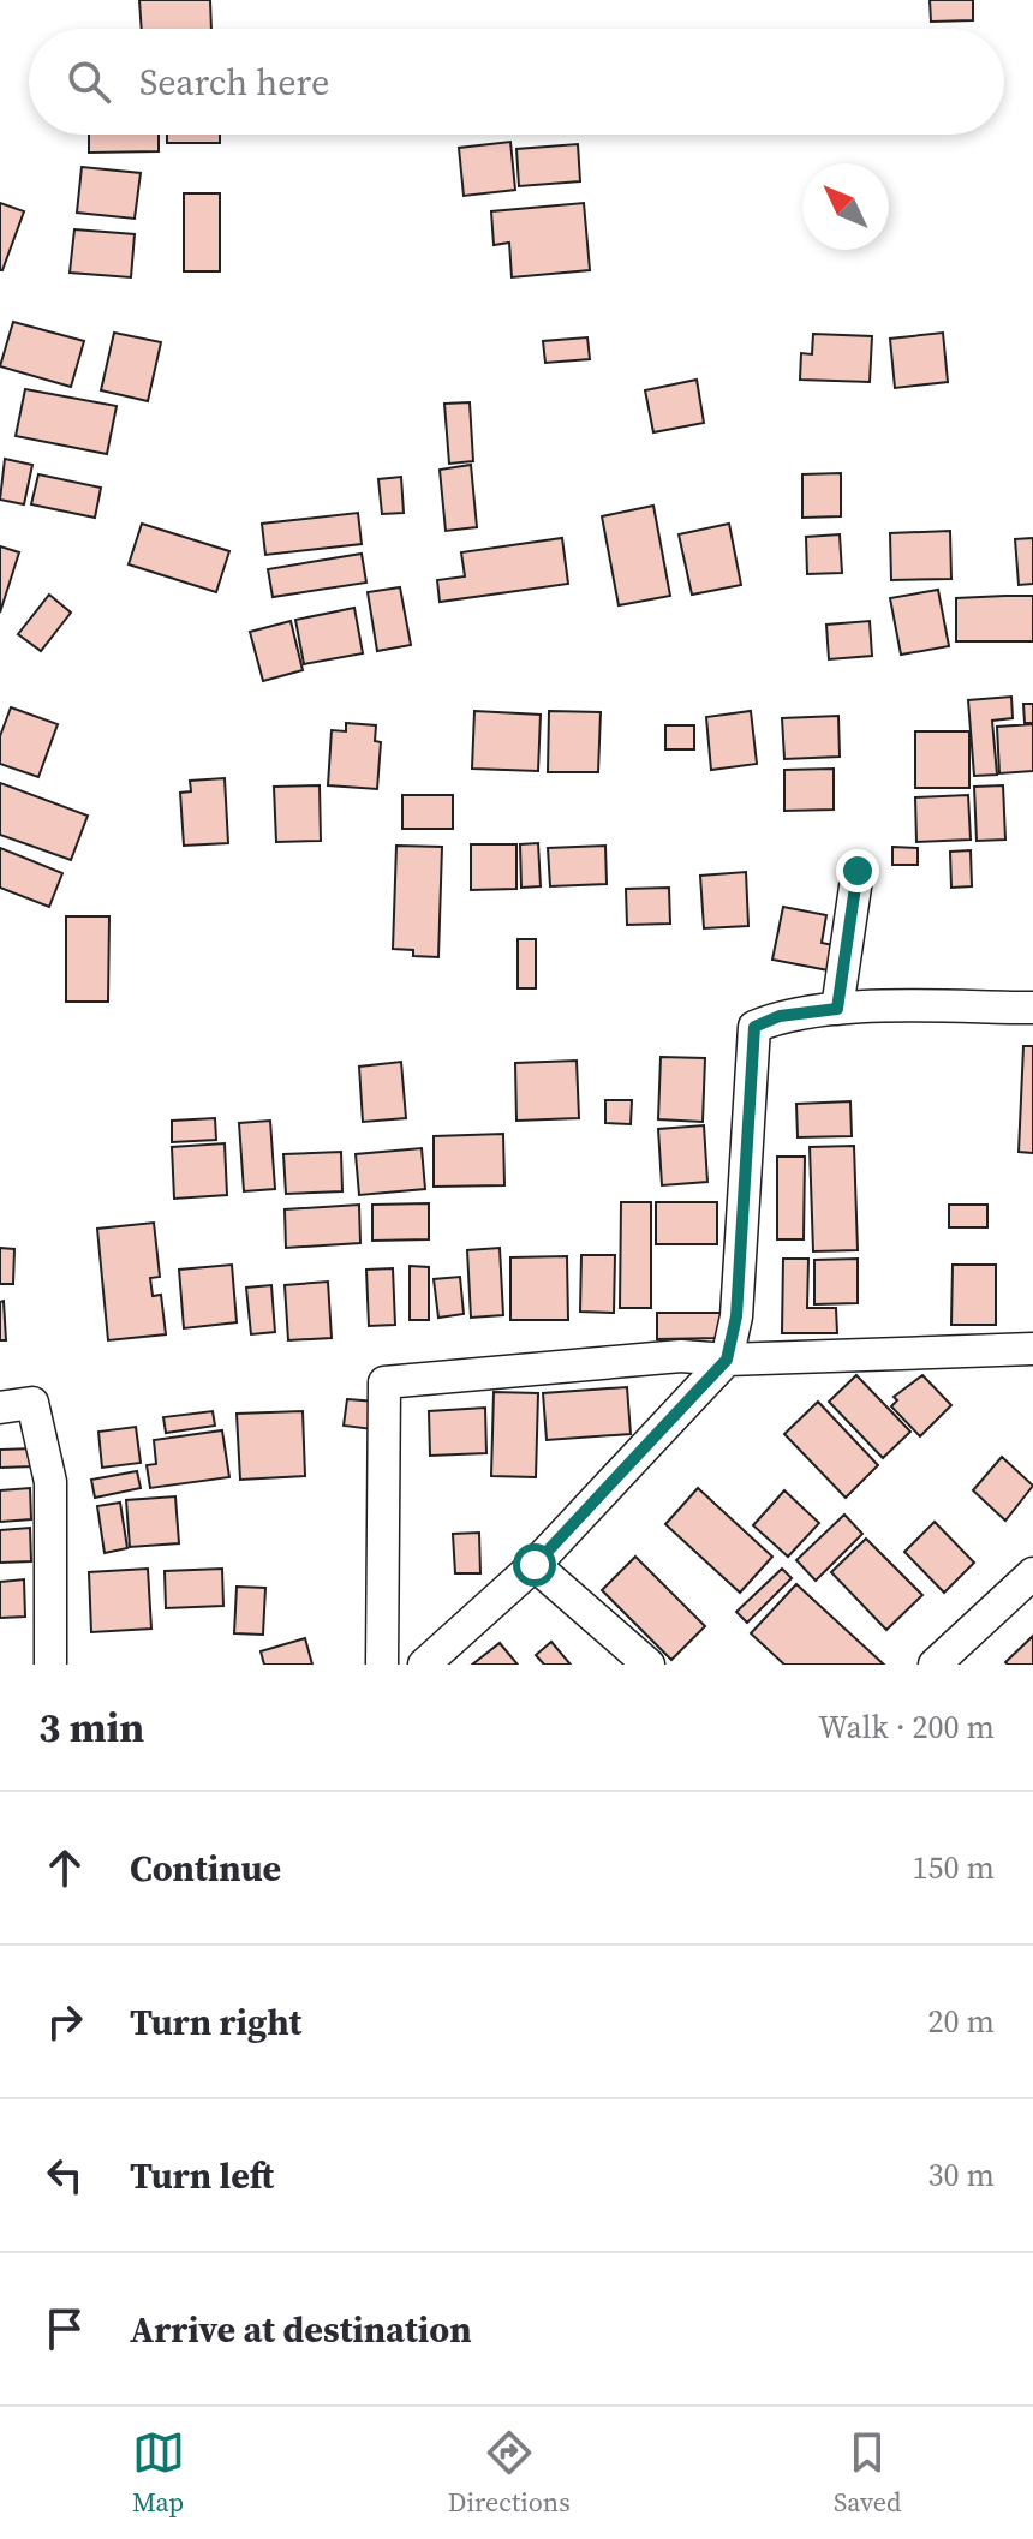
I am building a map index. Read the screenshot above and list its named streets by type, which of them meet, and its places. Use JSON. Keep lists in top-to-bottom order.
{
  "north": "top left",
  "page": {
    "search": "Search here",
    "heading": ["3 min", "Walk · 200 m"],
    "list": [
      ["Continue", "150 m"],
      ["Turn right", "20 m"],
      ["Turn left", "30 m"],
      "Arrive at destination"
    ],
    "nav": ["Map", "Directions", "Saved"]
  }
}
